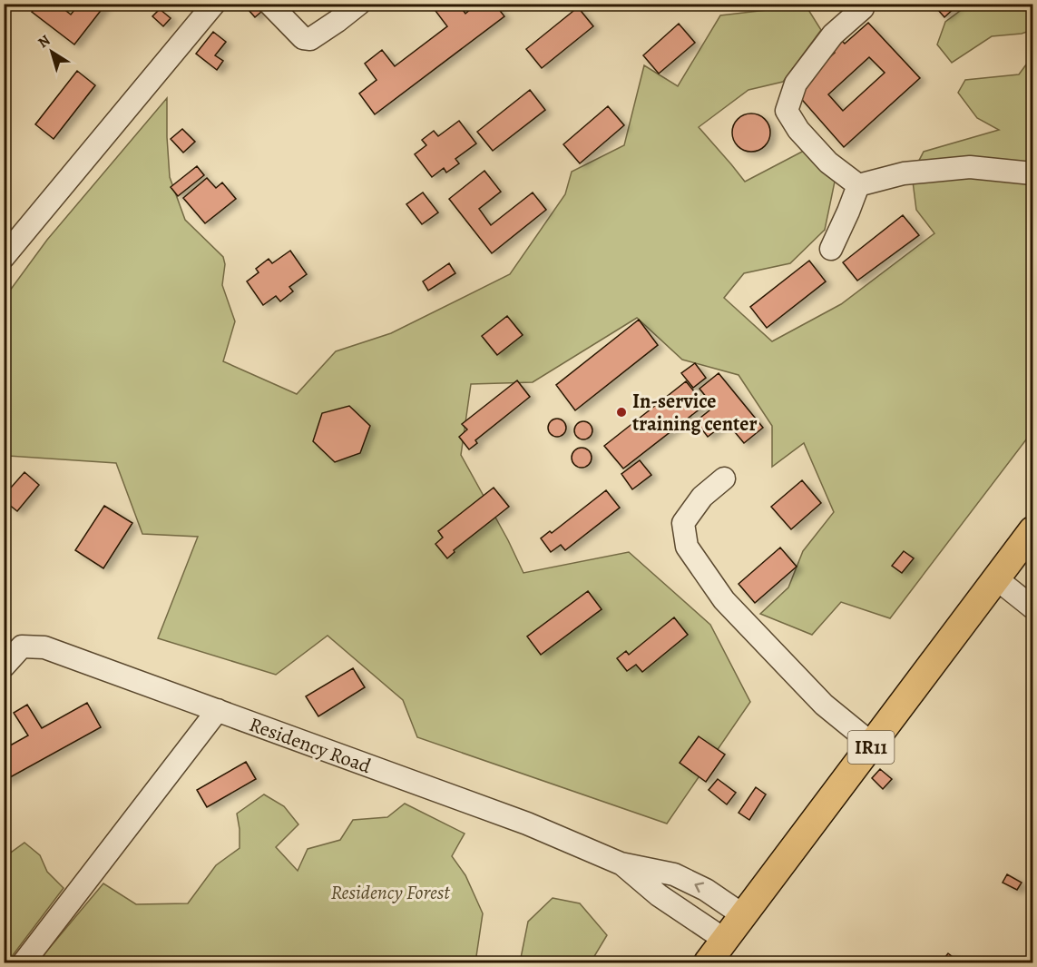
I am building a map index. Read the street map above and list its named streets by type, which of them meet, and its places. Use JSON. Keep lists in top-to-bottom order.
{
  "streets": {
    "main road": ["IR11"],
    "street": ["Residency Road"]
  },
  "crossings": [
    ["Residency Road", "IR11"]
  ],
  "parks": ["Residency Forest"],
  "places": ["In-service training center"],
  "north": "top left"
}
